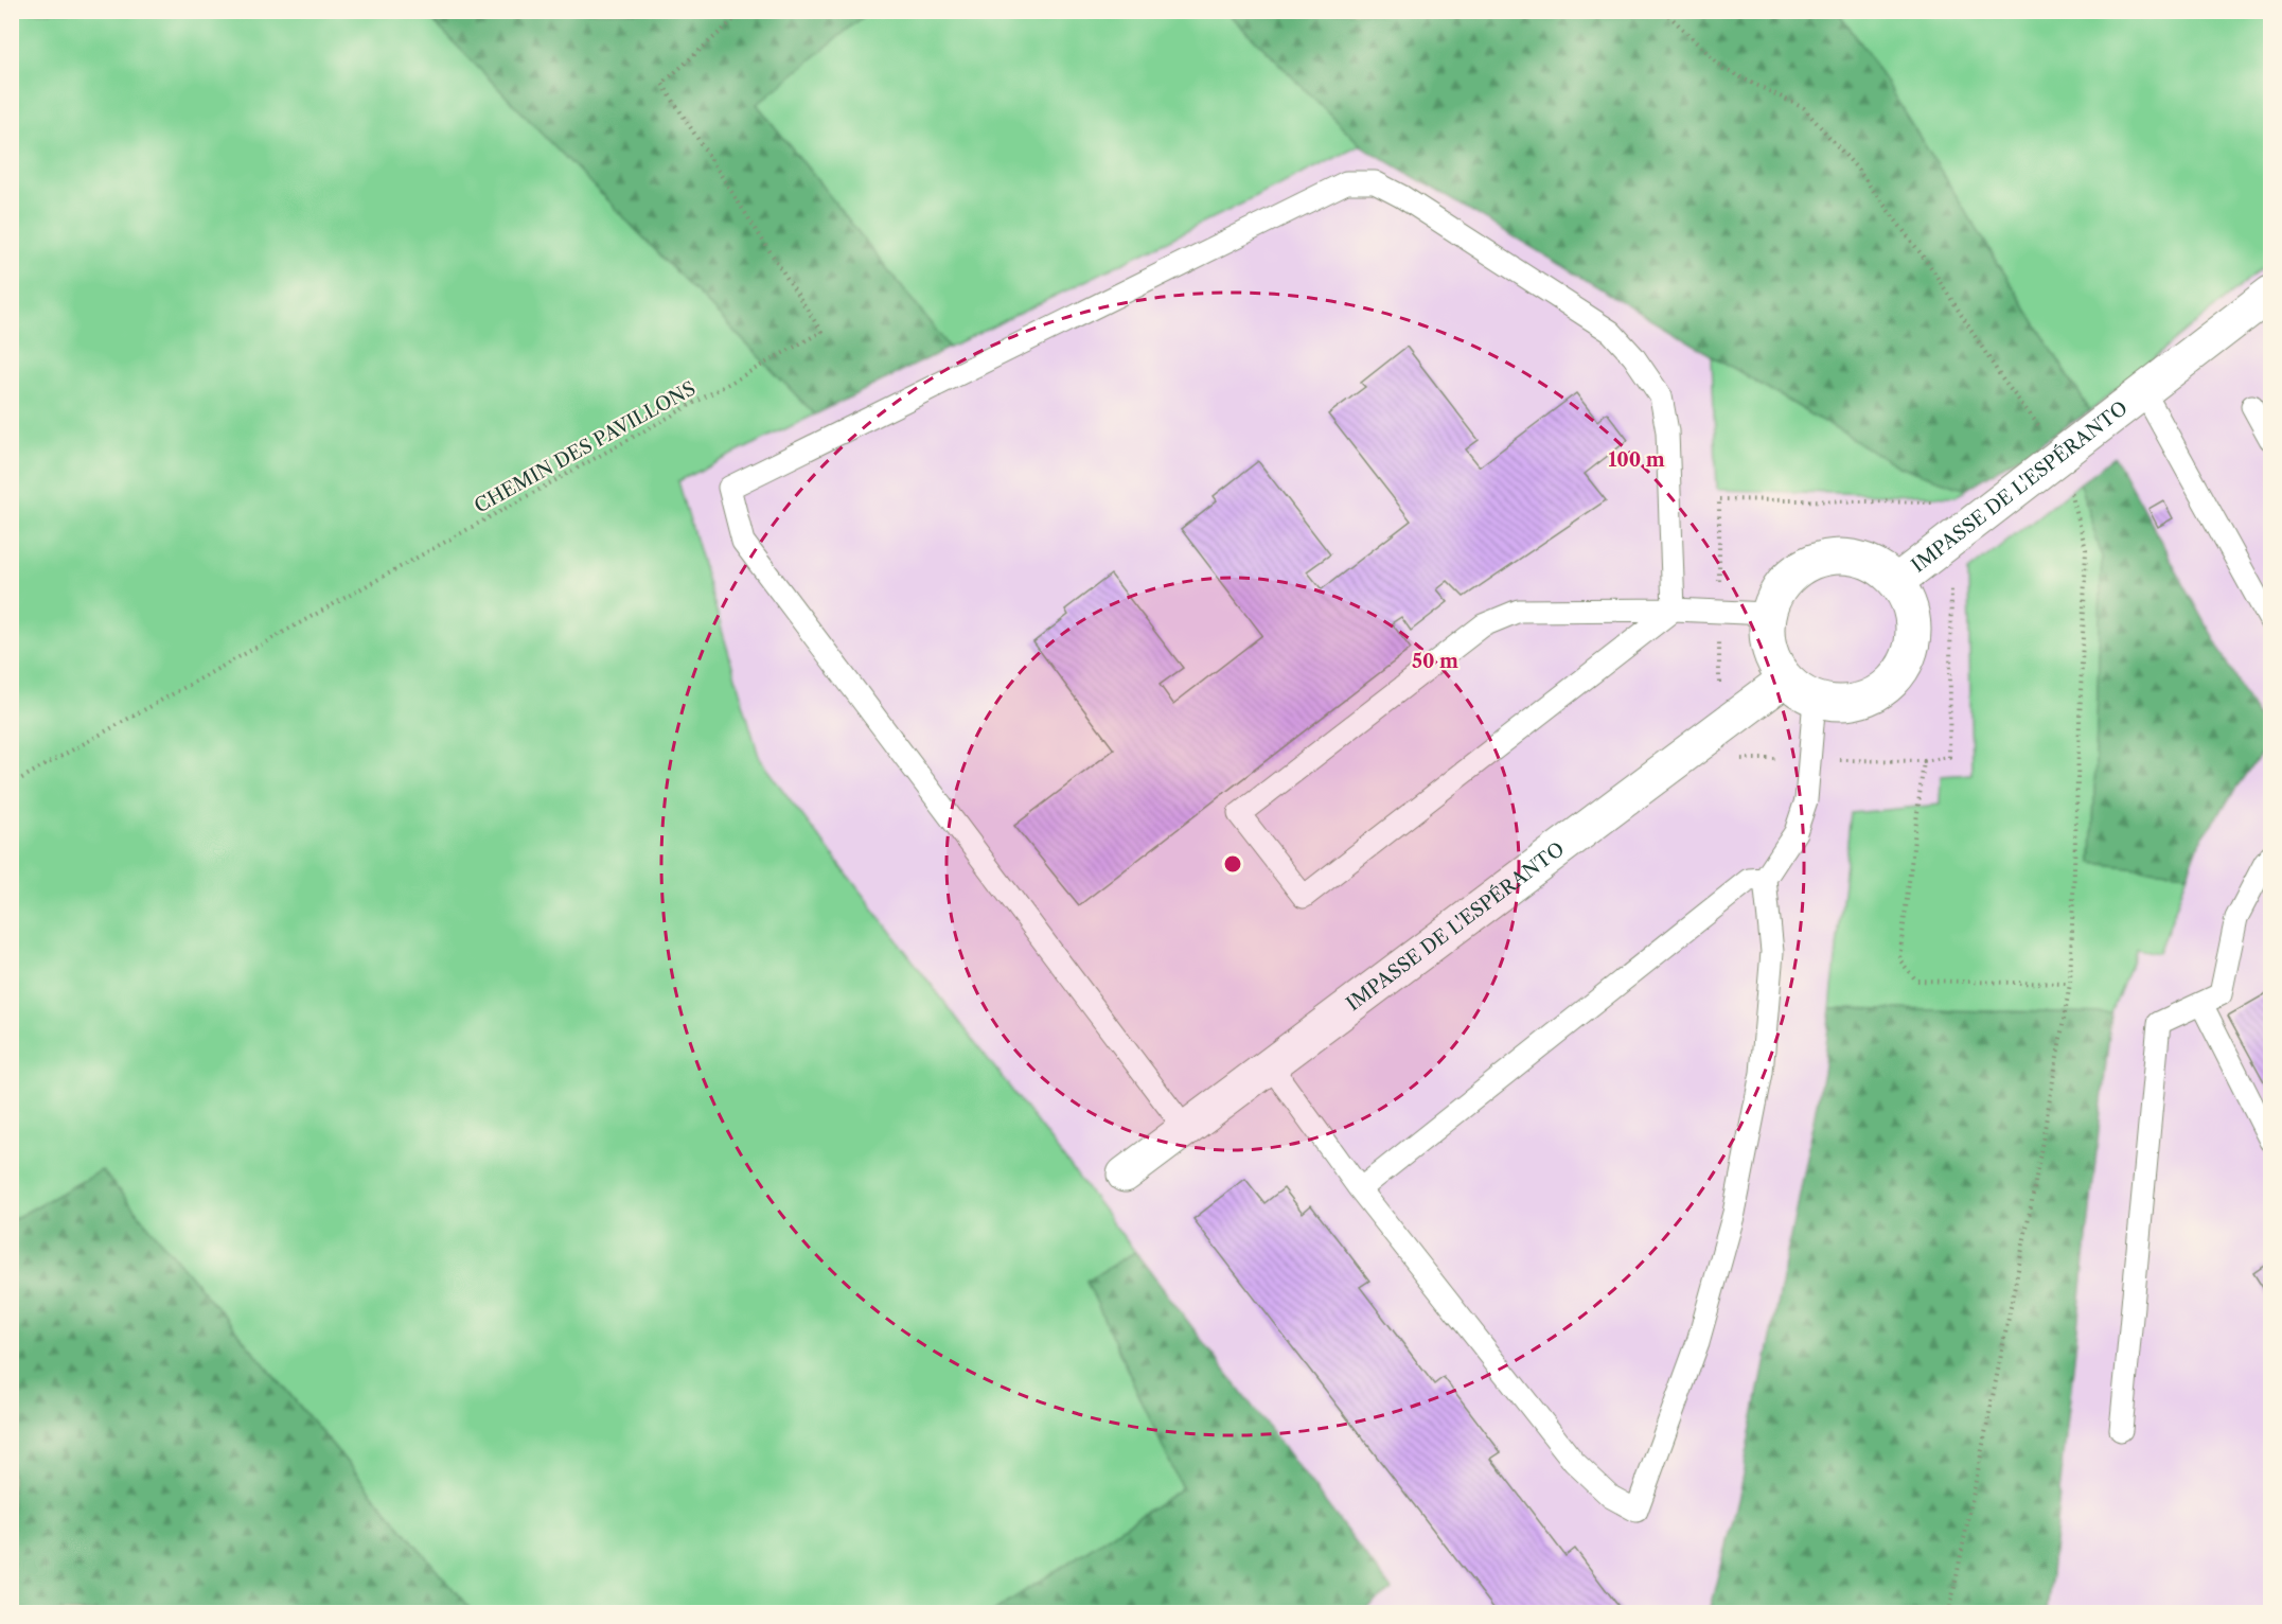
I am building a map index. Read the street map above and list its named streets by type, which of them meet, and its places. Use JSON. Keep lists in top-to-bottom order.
{
  "streets": {
    "street": ["IMPASSE DE L'ESPÉRANTO"],
    "path": ["CHEMIN DES PAVILLONS"]
  },
  "rings": ["100 m", "50 m"]
}
